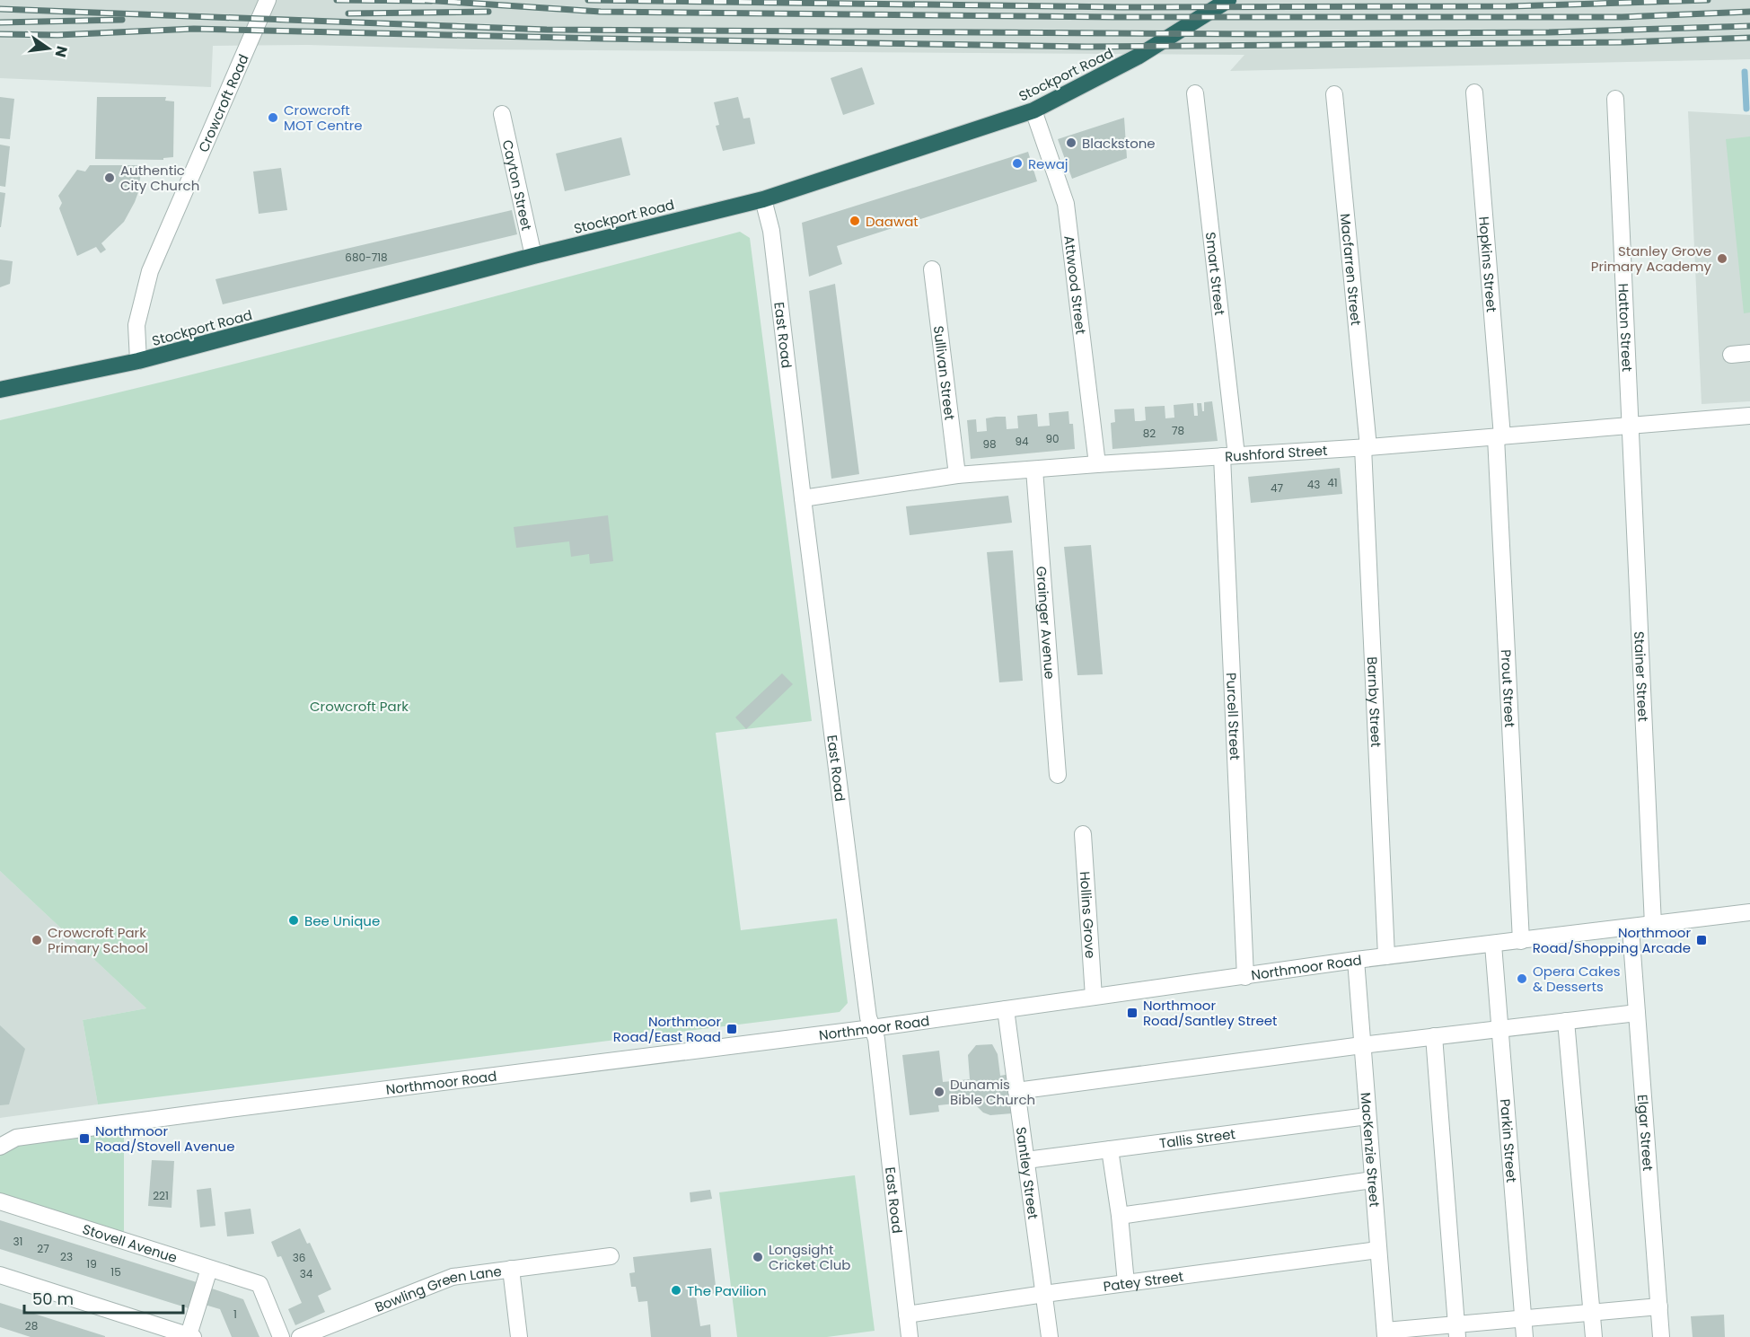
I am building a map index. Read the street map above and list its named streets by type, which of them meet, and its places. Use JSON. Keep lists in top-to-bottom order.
{
  "streets": {
    "highway": ["Stockport Road"],
    "street": [
      "Crowcroft Road",
      "Cayton Street",
      "Hopkins Street",
      "Macfarren Street",
      "Smart Street",
      "Attwood Street",
      "Hatton Street",
      "East Road",
      "Sullivan Street",
      "Rushford Street",
      "Grainger Avenue",
      "Stainer Street",
      "Prout Street",
      "Barnby Street",
      "Purcell Street",
      "Hollins Grove",
      "Northmoor Road",
      "Elgar Street",
      "Tallis Street",
      "Parkin Street",
      "MacKenzie Street",
      "Santley Street",
      "Stovell Avenue",
      "Patey Street",
      "Bowling Green Lane"
    ]
  },
  "crossings": [
    ["Stockport Road", "Crowcroft Road"],
    ["Stockport Road", "Cayton Street"],
    ["Stockport Road", "Attwood Street"],
    ["Stockport Road", "East Road"],
    ["Hopkins Street", "Rushford Street"],
    ["Hopkins Street", "Prout Street"],
    ["Macfarren Street", "Rushford Street"],
    ["Macfarren Street", "Barnby Street"],
    ["Smart Street", "Rushford Street"],
    ["Smart Street", "Purcell Street"],
    ["Attwood Street", "Rushford Street"],
    ["Hatton Street", "Rushford Street"],
    ["Hatton Street", "Stainer Street"],
    ["East Road", "Rushford Street"],
    ["East Road", "Northmoor Road"],
    ["East Road", "Patey Street"],
    ["Sullivan Street", "Rushford Street"],
    ["Rushford Street", "Grainger Avenue"],
    ["Rushford Street", "Stainer Street"],
    ["Rushford Street", "Prout Street"],
    ["Rushford Street", "Barnby Street"],
    ["Rushford Street", "Purcell Street"],
    ["Stainer Street", "Northmoor Road"],
    ["Prout Street", "Northmoor Road"],
    ["Barnby Street", "Northmoor Road"],
    ["Purcell Street", "Northmoor Road"],
    ["Hollins Grove", "Northmoor Road"],
    ["Northmoor Road", "Elgar Street"],
    ["Northmoor Road", "Parkin Street"],
    ["Northmoor Road", "MacKenzie Street"],
    ["Northmoor Road", "Santley Street"],
    ["Tallis Street", "MacKenzie Street"],
    ["Tallis Street", "Santley Street"],
    ["MacKenzie Street", "Patey Street"],
    ["Santley Street", "Patey Street"]
  ],
  "parks": ["Crowcroft Park"],
  "places": {
    "other": [
      "Crowcroft MOT Centre",
      "Blackstone",
      "Rewaj",
      "Authentic City Church",
      "Daawat",
      "Stanley Grove Primary Academy",
      "Bee Unique",
      "Crowcroft Park Primary School",
      "Opera Cakes & Desserts",
      "Dunamis Bible Church",
      "Longsight Cricket Club",
      "The Pavilion"
    ],
    "transit": [
      "Northmoor Road/Shopping Arcade",
      "Northmoor Road/Santley Street",
      "Northmoor Road/East Road",
      "Northmoor Road/Stovell Avenue"
    ]
  },
  "house_numbers": [
    "680-718",
    "78",
    "82",
    "90",
    "94",
    "98",
    "41",
    "43",
    "47",
    "221",
    "31",
    "27",
    "23",
    "36",
    "19",
    "15",
    "34",
    "1",
    "28"
  ],
  "scale_bar": "50 m",
  "north": "right"
}
